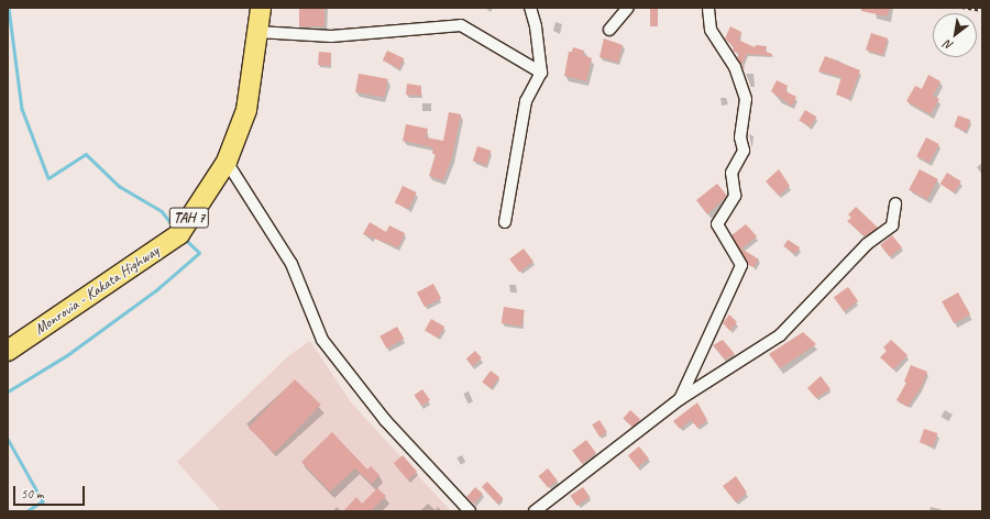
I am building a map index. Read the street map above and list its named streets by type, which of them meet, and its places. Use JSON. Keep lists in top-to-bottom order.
{
  "streets": {
    "highway": ["TAH 7", "Monrovia - Kakata Highway"]
  },
  "scale_bar": "50 m",
  "north": "bottom left"
}
